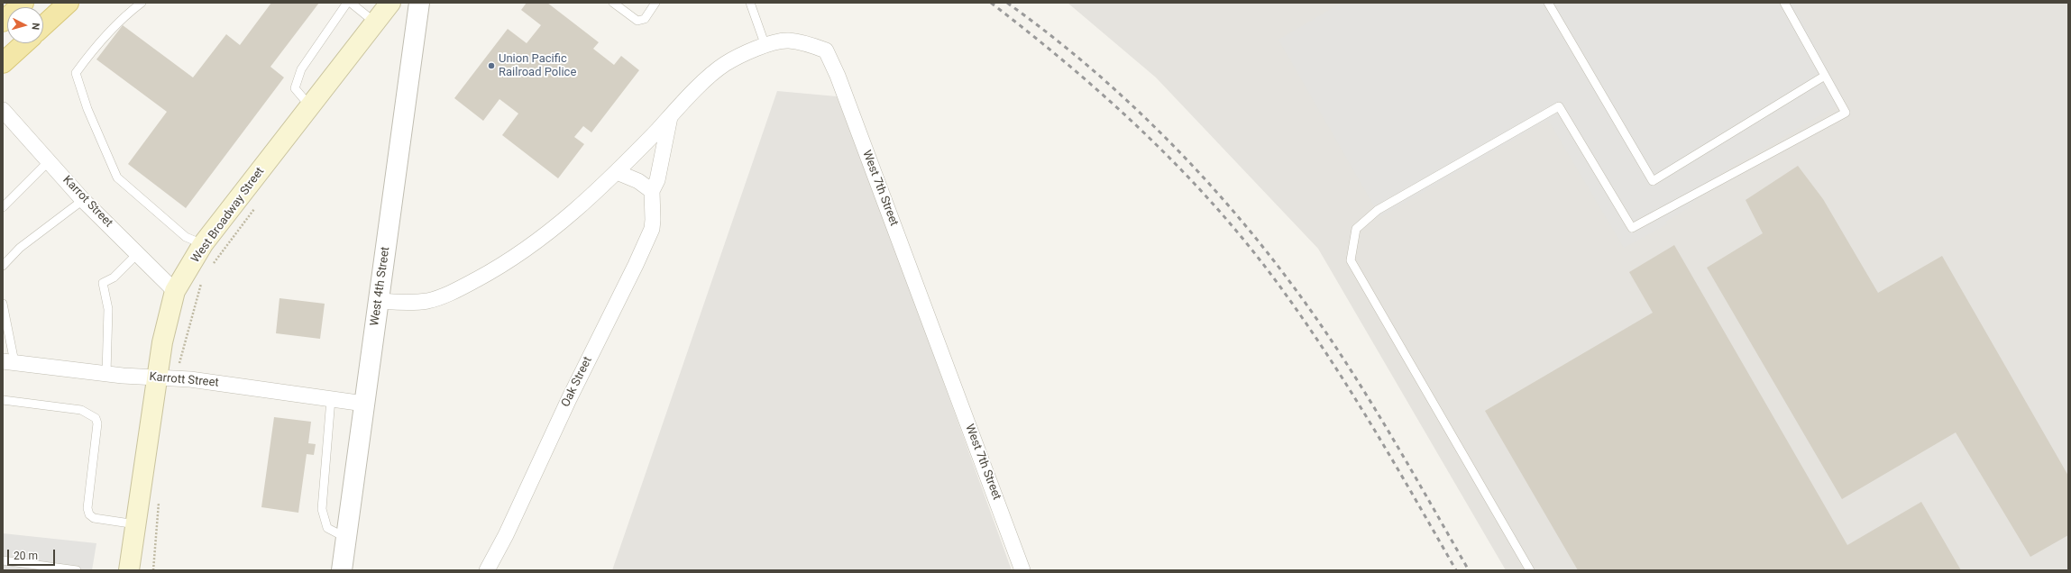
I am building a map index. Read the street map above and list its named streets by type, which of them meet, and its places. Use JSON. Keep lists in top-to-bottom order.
{
  "streets": {
    "main road": ["West Broadway Street"],
    "street": [
      "West 7th Street",
      "Karrot Street",
      "West 4th Street",
      "Karrott Street",
      "Oak Street"
    ]
  },
  "crossings": [
    ["West 7th Street", "Oak Street"],
    ["Karrot Street", "West Broadway Street"],
    ["West Broadway Street", "Karrott Street"],
    ["West 4th Street", "Karrott Street"]
  ],
  "places": ["Union Pacific Railroad Police"],
  "scale_bar": "20 m",
  "north": "right"
}
